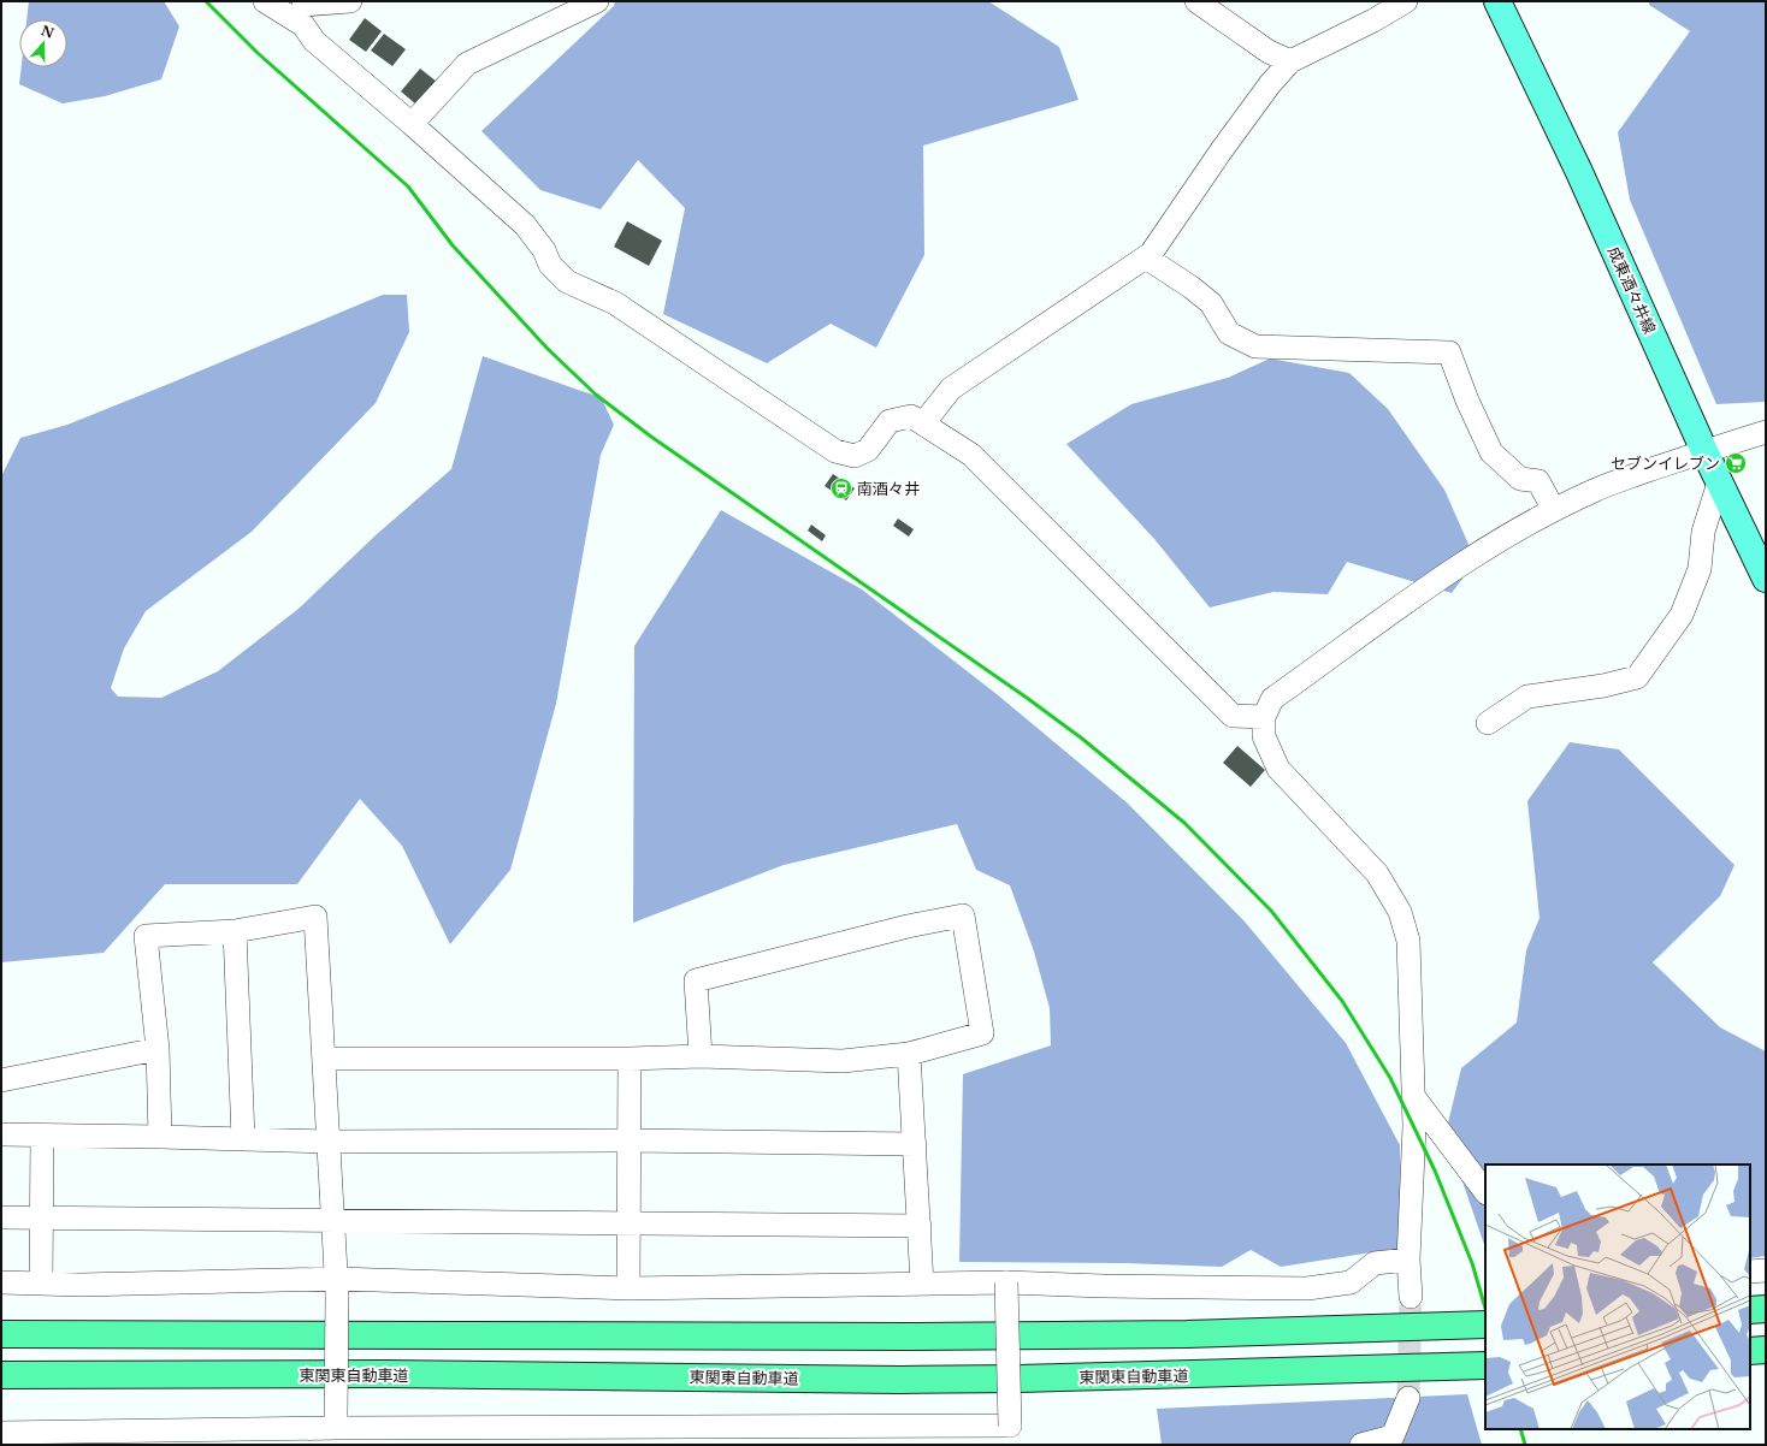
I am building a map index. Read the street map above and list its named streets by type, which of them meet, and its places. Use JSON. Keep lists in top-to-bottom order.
{
  "streets": {
    "highway": ["東関東自動車道"],
    "main road": ["成東酒々井線"]
  },
  "places": {
    "supermarket": ["セブンイレブン"],
    "station": ["南酒々井"]
  },
  "north": "top"
}
